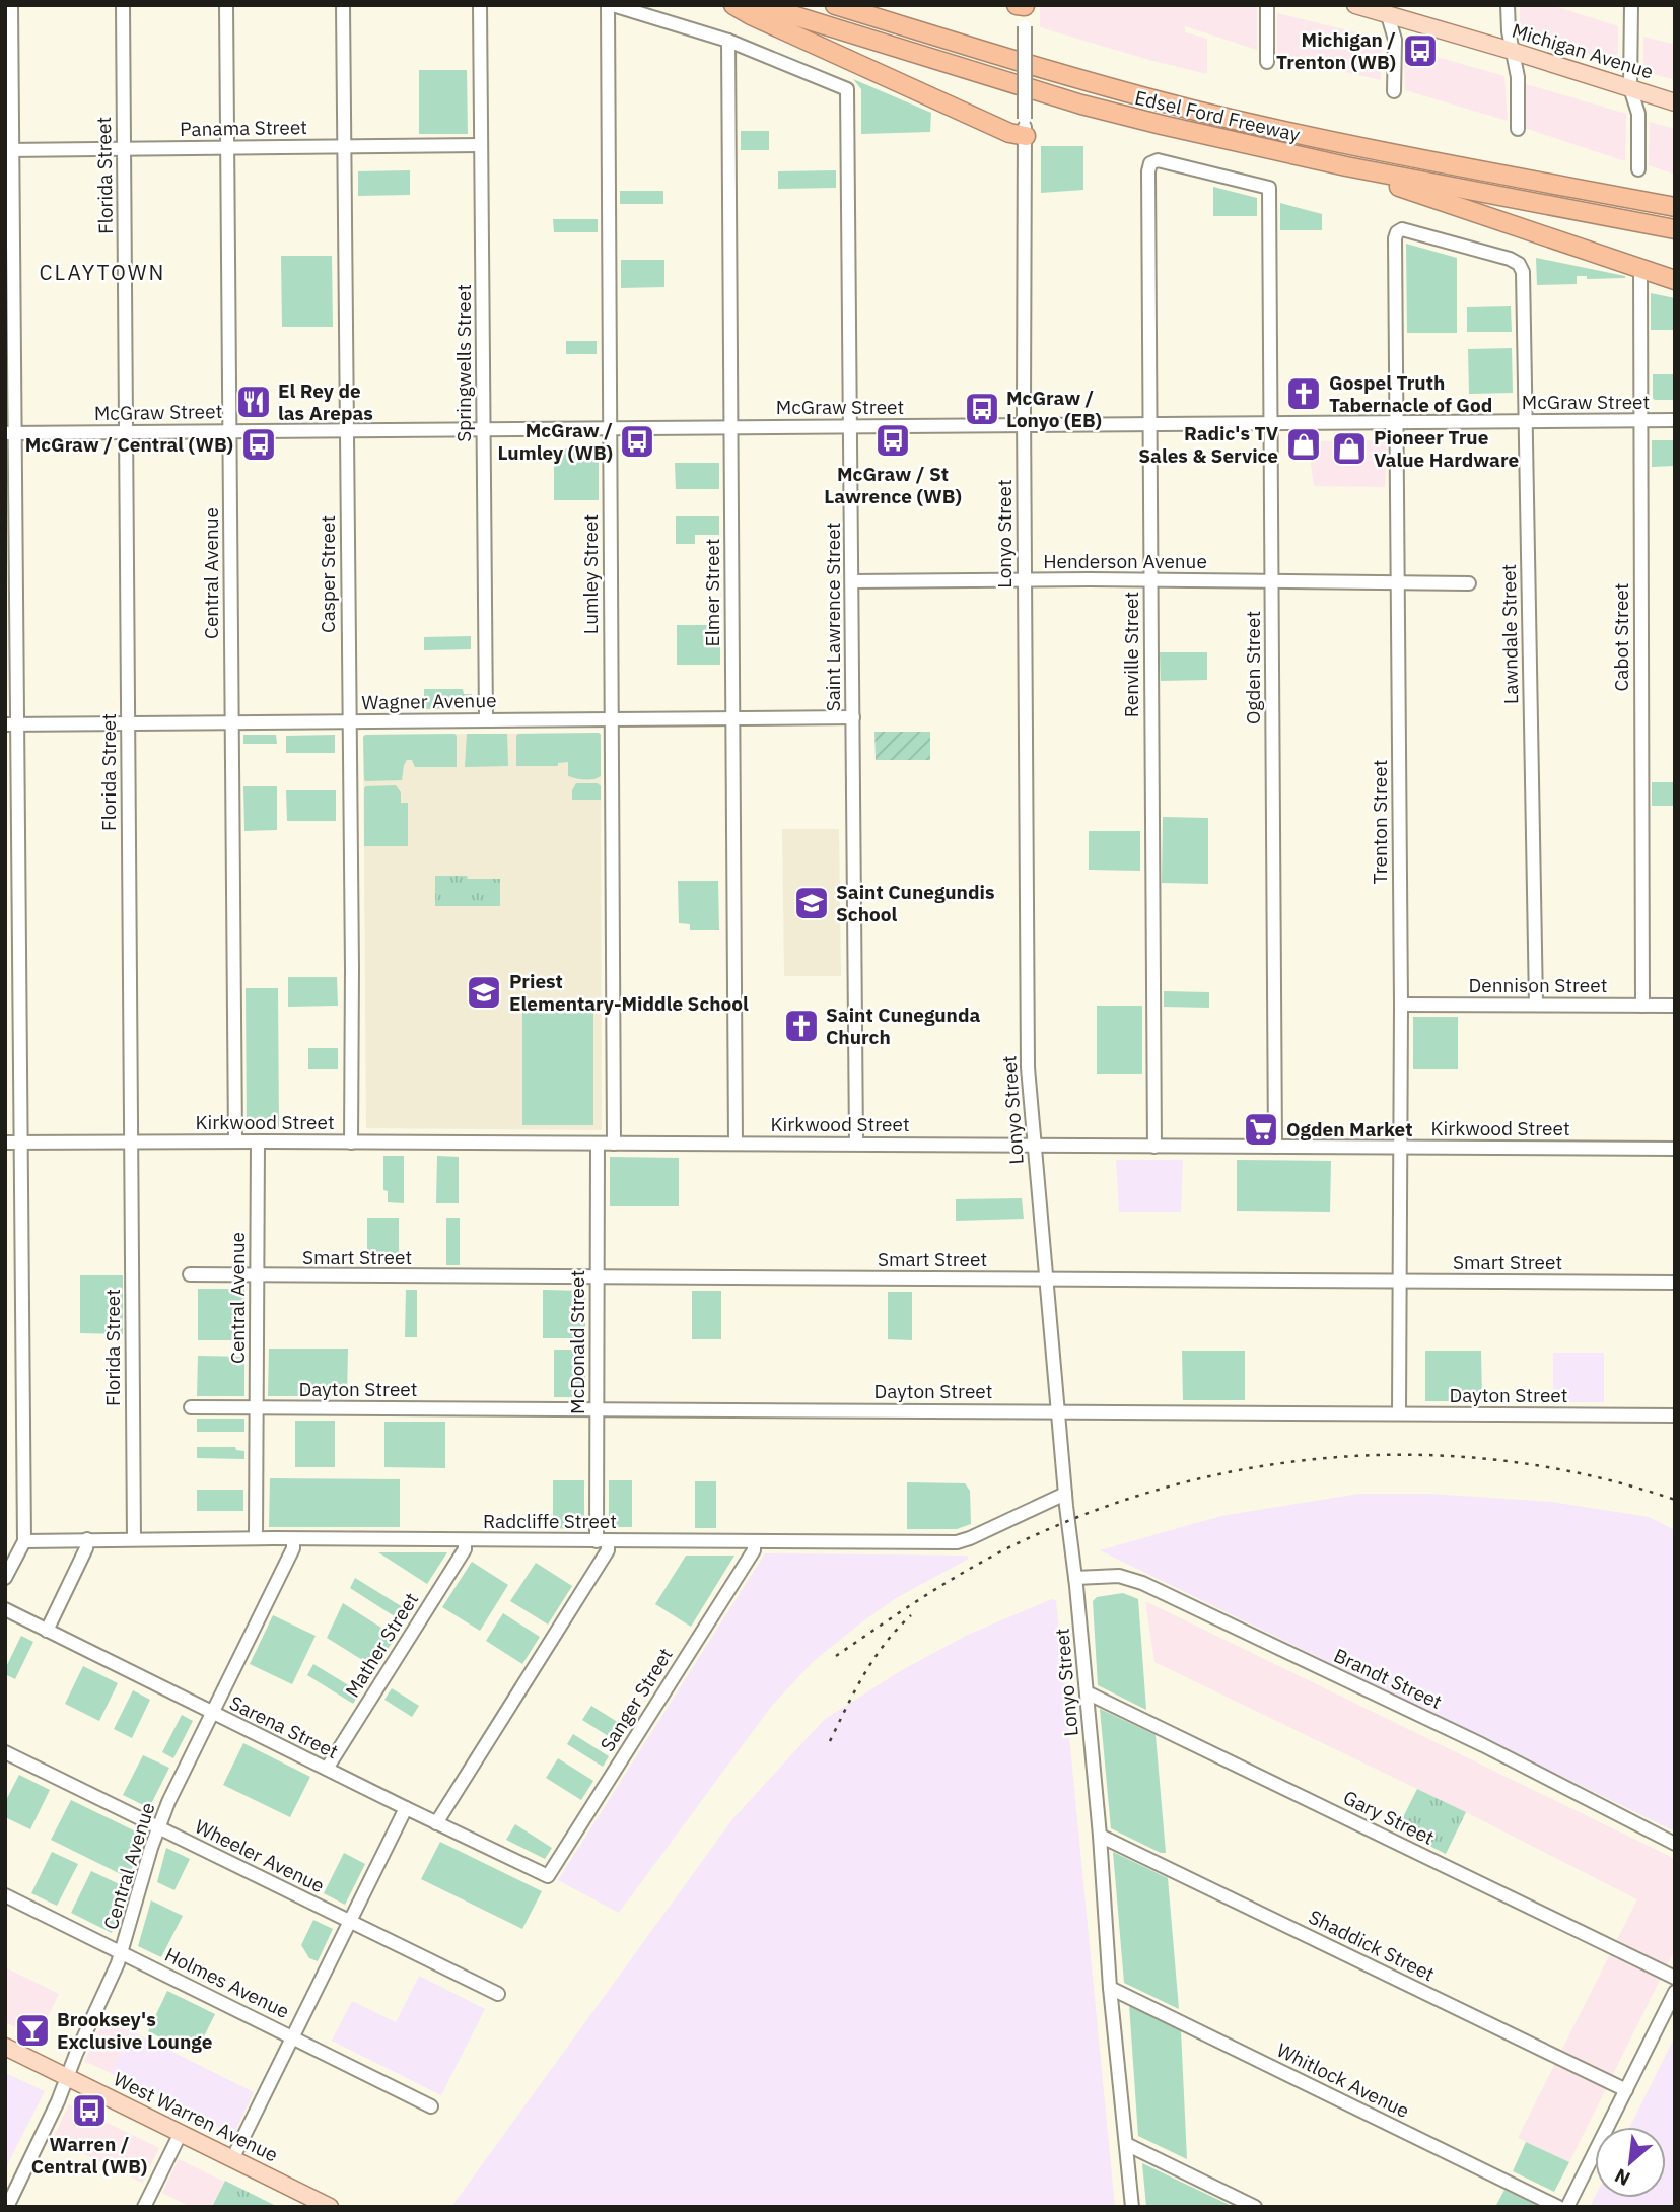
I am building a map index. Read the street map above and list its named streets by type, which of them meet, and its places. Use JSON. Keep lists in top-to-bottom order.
{
  "streets": {
    "highway": ["Edsel Ford Freeway"],
    "main road": ["Michigan Avenue", "West Warren Avenue"],
    "street": [
      "Panama Street",
      "Florida Street",
      "Springwells Street",
      "McGraw Street",
      "Lonyo Street",
      "Henderson Avenue",
      "Central Avenue",
      "Casper Street",
      "Lumley Street",
      "Elmer Street",
      "Saint Lawrence Street",
      "Lawndale Street",
      "Cabot Street",
      "Renville Street",
      "Ogden Street",
      "Wagner Avenue",
      "Trenton Street",
      "Dennison Street",
      "Kirkwood Street",
      "Smart Street",
      "McDonald Street",
      "Dayton Street",
      "Radcliffe Street",
      "Mather Street",
      "Brandt Street",
      "Sanger Street",
      "Sarena Street",
      "Gary Street",
      "Wheeler Avenue",
      "Shaddick Street",
      "Holmes Avenue",
      "Whitlock Avenue"
    ]
  },
  "crossings": [
    ["Panama Street", "Florida Street"],
    ["Panama Street", "Springwells Street"],
    ["Panama Street", "Central Avenue"],
    ["Panama Street", "Casper Street"],
    ["Florida Street", "McGraw Street"],
    ["Florida Street", "Wagner Avenue"],
    ["Florida Street", "Kirkwood Street"],
    ["Florida Street", "Radcliffe Street"],
    ["Springwells Street", "McGraw Street"],
    ["Springwells Street", "Wagner Avenue"],
    ["McGraw Street", "Lonyo Street"],
    ["McGraw Street", "Central Avenue"],
    ["McGraw Street", "Casper Street"],
    ["McGraw Street", "Lumley Street"],
    ["McGraw Street", "Elmer Street"],
    ["McGraw Street", "Saint Lawrence Street"],
    ["McGraw Street", "Lawndale Street"],
    ["McGraw Street", "Cabot Street"],
    ["McGraw Street", "Renville Street"],
    ["McGraw Street", "Ogden Street"],
    ["McGraw Street", "Trenton Street"],
    ["Lonyo Street", "Henderson Avenue"],
    ["Lonyo Street", "Kirkwood Street"],
    ["Lonyo Street", "Smart Street"],
    ["Lonyo Street", "Dayton Street"],
    ["Lonyo Street", "Radcliffe Street"],
    ["Lonyo Street", "Brandt Street"],
    ["Lonyo Street", "Gary Street"],
    ["Lonyo Street", "Shaddick Street"],
    ["Lonyo Street", "Whitlock Avenue"],
    ["Henderson Avenue", "Saint Lawrence Street"],
    ["Henderson Avenue", "Renville Street"],
    ["Henderson Avenue", "Ogden Street"],
    ["Henderson Avenue", "Trenton Street"],
    ["Central Avenue", "Wagner Avenue"],
    ["Central Avenue", "Kirkwood Street"],
    ["Central Avenue", "Smart Street"],
    ["Central Avenue", "Dayton Street"],
    ["Central Avenue", "Radcliffe Street"],
    ["Central Avenue", "Sarena Street"],
    ["Central Avenue", "Wheeler Avenue"],
    ["Central Avenue", "Holmes Avenue"],
    ["Central Avenue", "West Warren Avenue"],
    ["Casper Street", "Wagner Avenue"],
    ["Casper Street", "Kirkwood Street"],
    ["Lumley Street", "Wagner Avenue"],
    ["Lumley Street", "Kirkwood Street"],
    ["Elmer Street", "Saint Lawrence Street"],
    ["Elmer Street", "Wagner Avenue"],
    ["Elmer Street", "Kirkwood Street"],
    ["Saint Lawrence Street", "Wagner Avenue"],
    ["Saint Lawrence Street", "Kirkwood Street"],
    ["Lawndale Street", "Trenton Street"],
    ["Lawndale Street", "Dennison Street"],
    ["Cabot Street", "Dennison Street"],
    ["Renville Street", "Ogden Street"],
    ["Renville Street", "Kirkwood Street"],
    ["Ogden Street", "Kirkwood Street"],
    ["Trenton Street", "Dennison Street"],
    ["Trenton Street", "Kirkwood Street"],
    ["Trenton Street", "Smart Street"],
    ["Trenton Street", "Dayton Street"],
    ["Kirkwood Street", "McDonald Street"],
    ["Smart Street", "McDonald Street"],
    ["McDonald Street", "Dayton Street"],
    ["McDonald Street", "Radcliffe Street"],
    ["McDonald Street", "Sarena Street"],
    ["Radcliffe Street", "Mather Street"],
    ["Radcliffe Street", "Sanger Street"],
    ["Mather Street", "Sarena Street"],
    ["Sanger Street", "Sarena Street"]
  ],
  "districts": ["CLAYTOWN"],
  "places": {
    "bus stop": [
      "Michigan / Trenton (WB)",
      "McGraw / Lonyo (EB)",
      "McGraw / St Lawrence (WB)",
      "McGraw / Lumley (WB)",
      "McGraw / Central (WB)",
      "Warren / Central (WB)"
    ],
    "church": ["Gospel Truth Tabernacle of God", "Saint Cunegunda Church"],
    "restaurant": ["El Rey de las Arepas"],
    "shop": ["Radic's TV Sales & Service", "Pioneer True Value Hardware"],
    "school or university": ["Saint Cunegundis School", "Priest Elementary‑Middle School"],
    "supermarket": ["Ogden Market"],
    "bar": ["Brooksey's Exclusive Lounge"]
  },
  "north": "bottom left"
}
